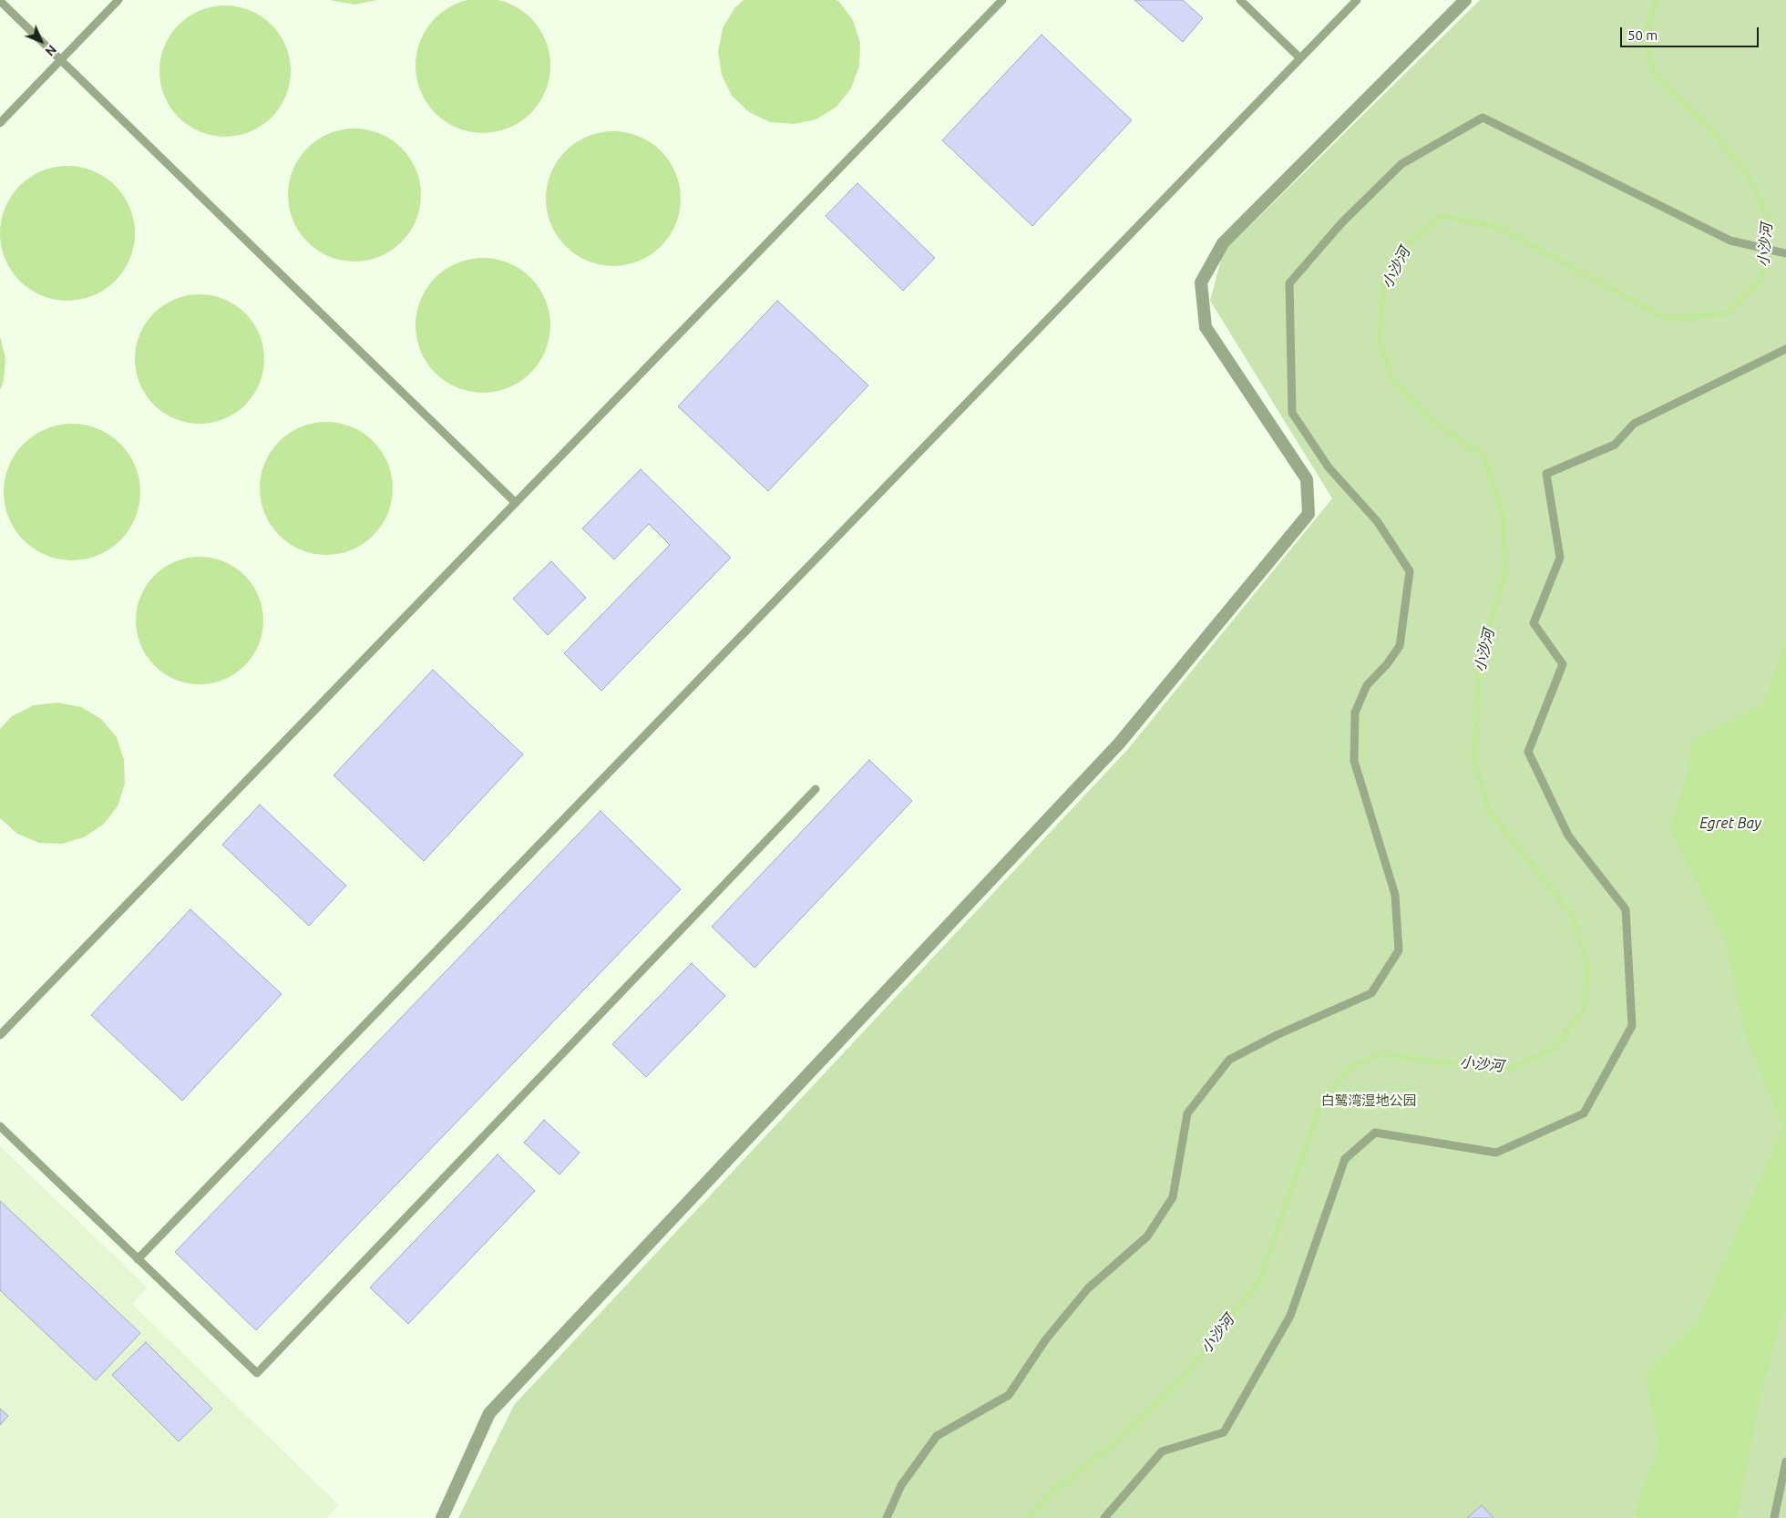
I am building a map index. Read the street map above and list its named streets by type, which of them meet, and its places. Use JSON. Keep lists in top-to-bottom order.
{
  "water": ["小沙河", "Egret Bay"],
  "parks": ["白鹭湾湿地公园"],
  "scale_bar": "50 m",
  "north": "bottom right"
}
